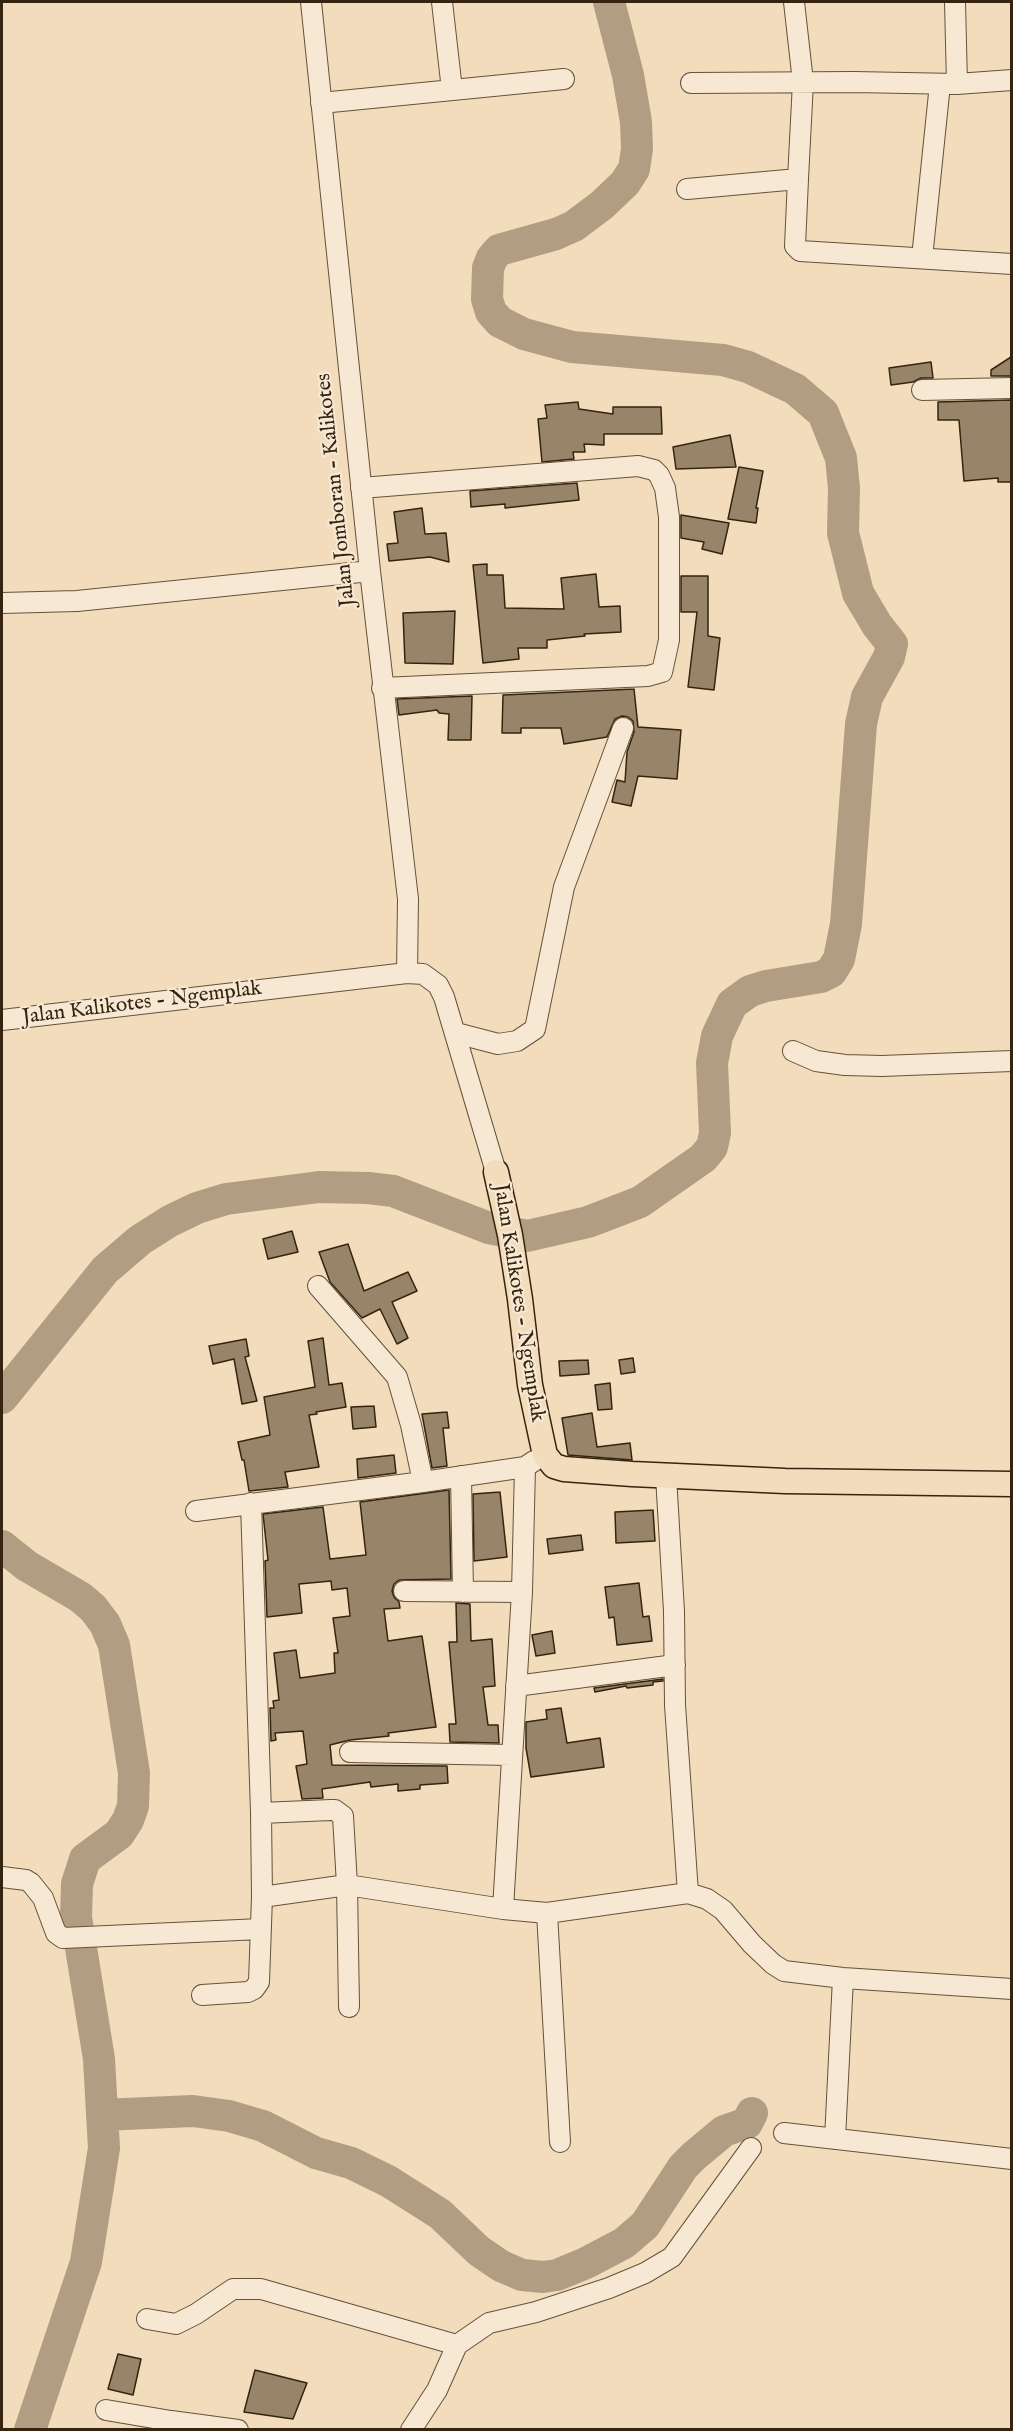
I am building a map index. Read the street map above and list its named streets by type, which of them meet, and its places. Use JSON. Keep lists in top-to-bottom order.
{
  "streets": {
    "main road": ["Jalan Kalikotes - Ngemplak"],
    "street": ["Jalan Jomboran - Kalikotes"]
  },
  "crossings": [
    ["Jalan Jomboran - Kalikotes", "Jalan Kalikotes - Ngemplak"]
  ]
}
